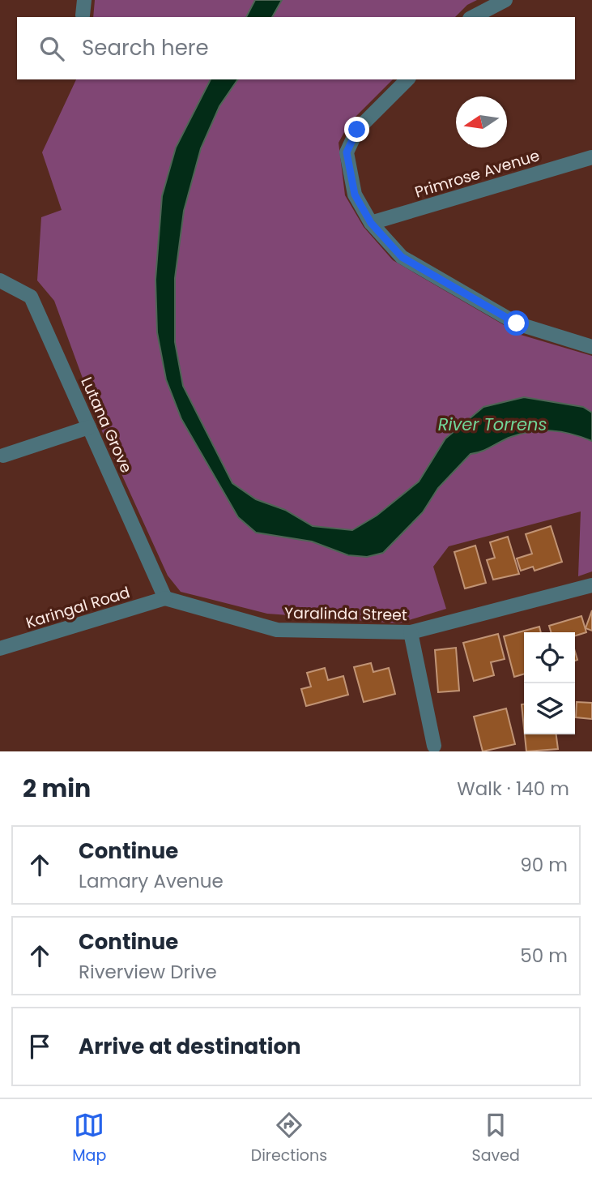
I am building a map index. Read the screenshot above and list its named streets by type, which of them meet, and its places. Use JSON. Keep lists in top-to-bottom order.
{
  "streets": {
    "street": [
      "Primrose Avenue",
      "Lutana Grove",
      "Karingal Road",
      "Yaralinda Street"
    ]
  },
  "crossings": [
    ["Lutana Grove", "Karingal Road"],
    ["Lutana Grove", "Yaralinda Street"],
    ["Karingal Road", "Yaralinda Street"]
  ],
  "water": ["River Torrens"],
  "north": "left",
  "page": {
    "search": "Search here",
    "heading": ["2 min", "Walk · 140 m"],
    "list": [
      ["Continue", "Lamary Avenue", "90 m"],
      ["Continue", "Riverview Drive", "50 m"],
      "Arrive at destination"
    ],
    "nav": ["Map", "Directions", "Saved"]
  }
}
